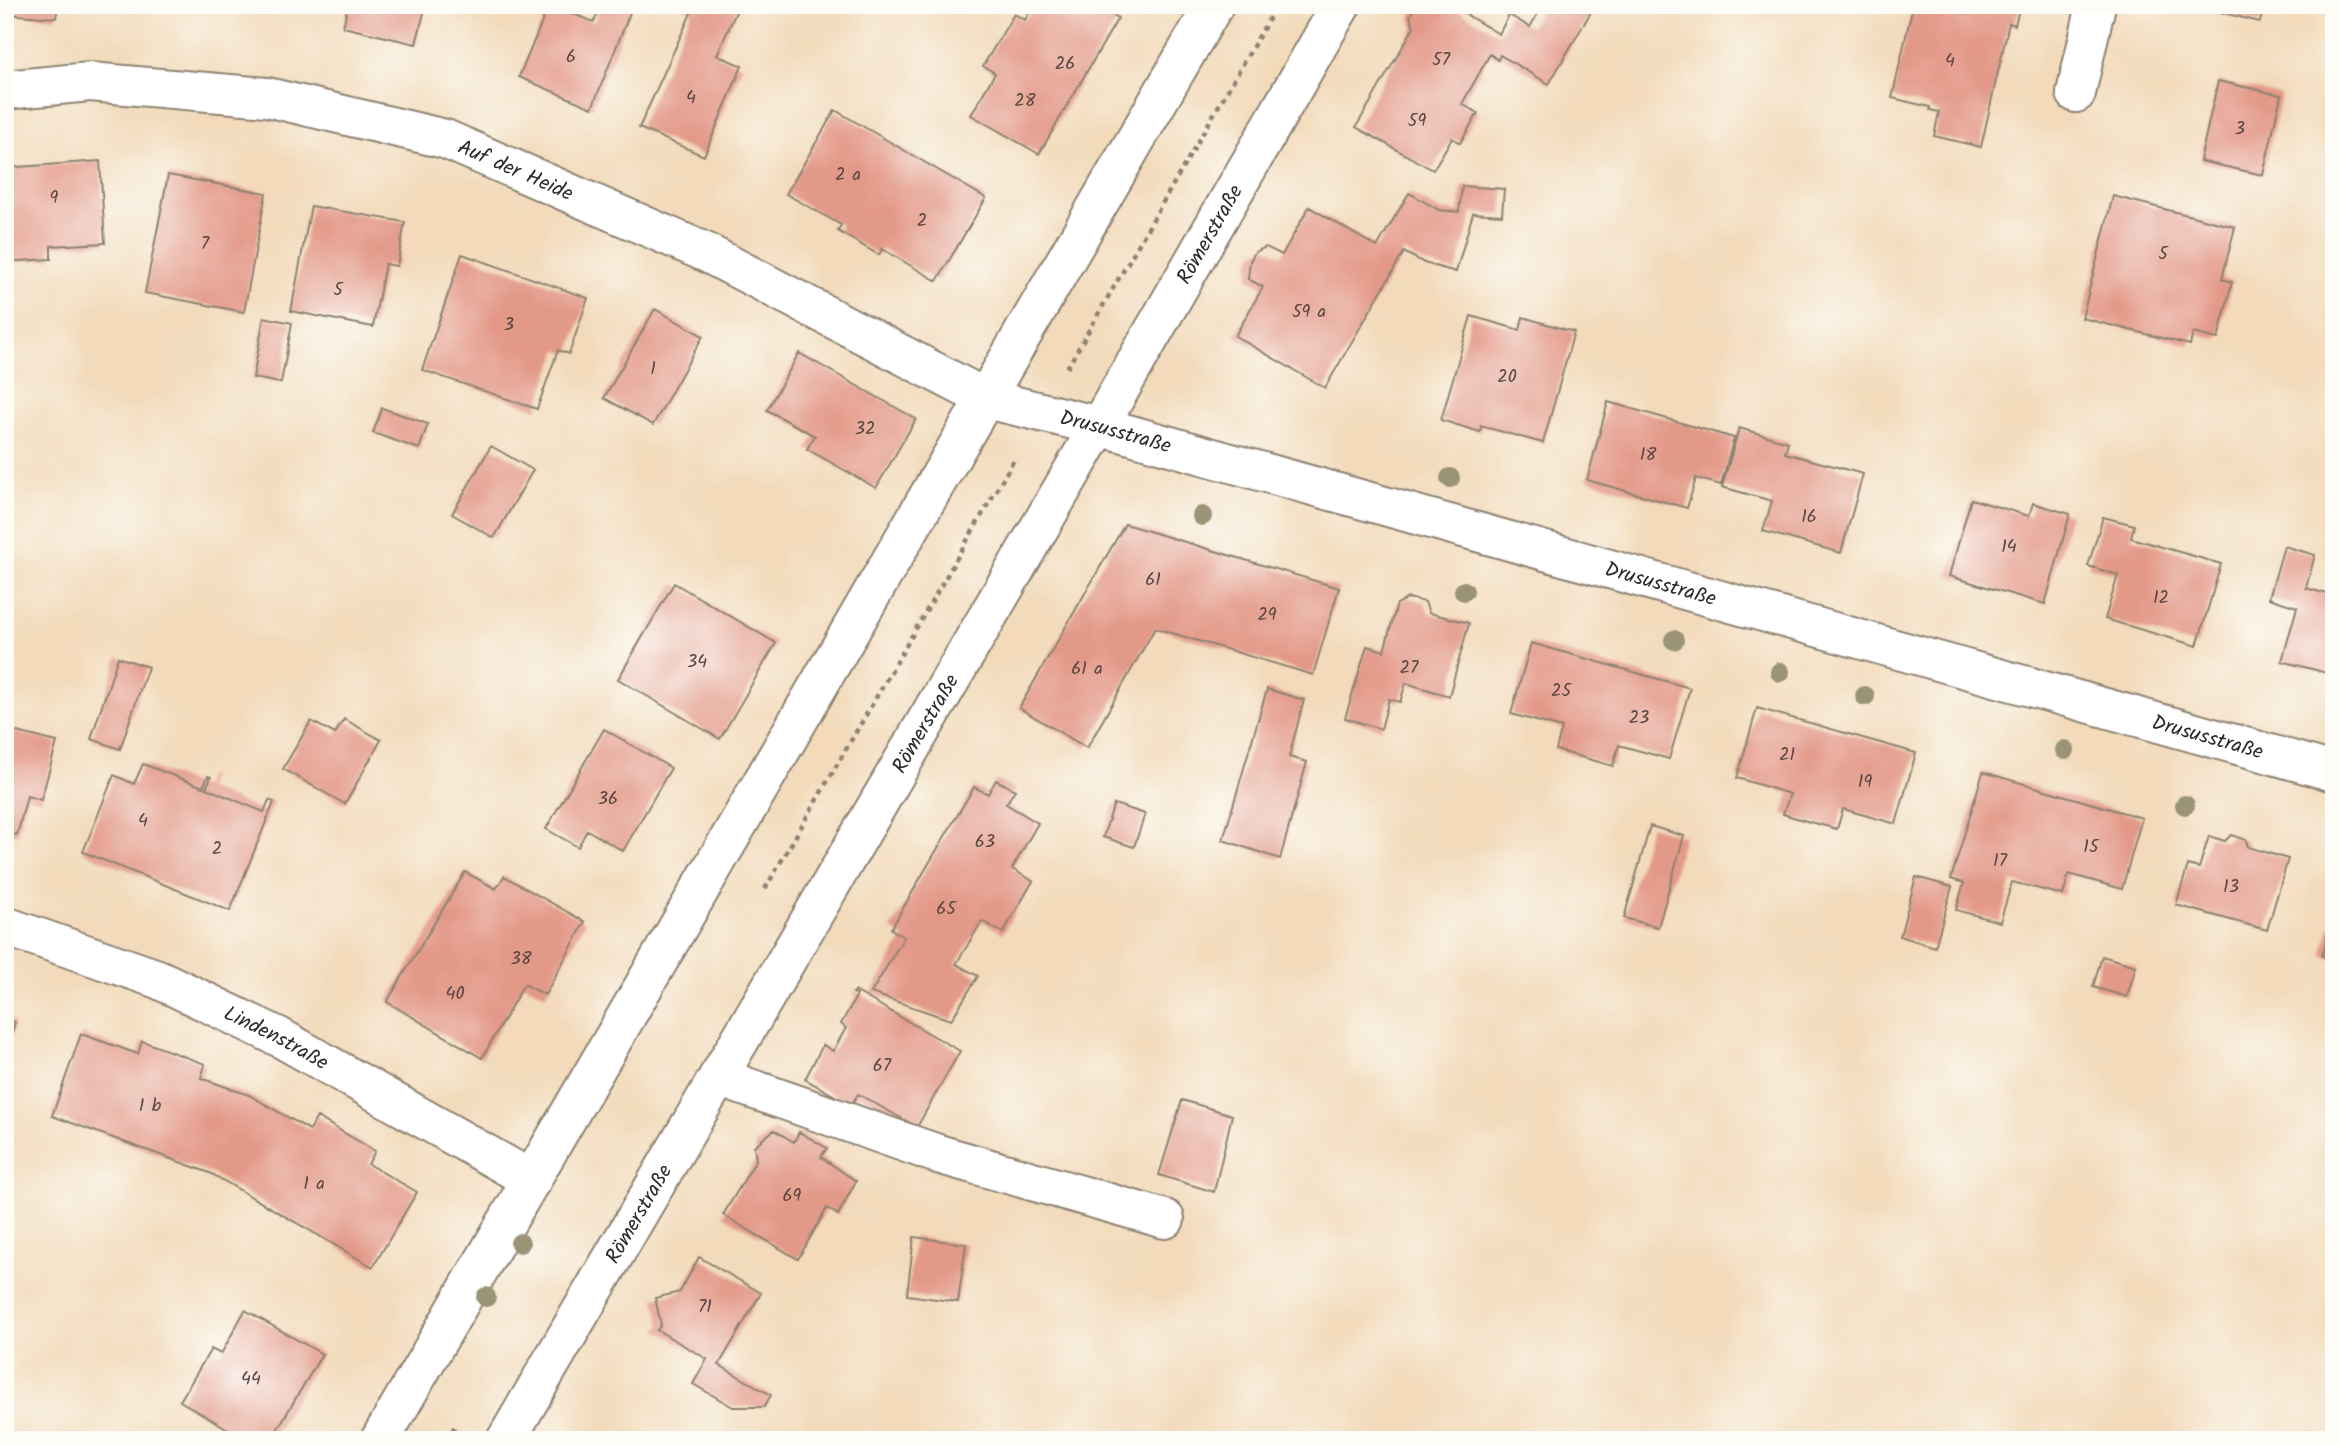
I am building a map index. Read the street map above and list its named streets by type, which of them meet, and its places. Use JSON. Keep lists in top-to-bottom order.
{
  "streets": {
    "street": [
      "Auf der Heide",
      "Römerstraße",
      "Drususstraße",
      "Lindenstraße"
    ]
  },
  "crossings": [
    ["Auf der Heide", "Drususstraße"],
    ["Römerstraße", "Drususstraße"]
  ],
  "house_numbers": [
    "6",
    "57",
    "4",
    "26",
    "4",
    "28",
    "59",
    "3",
    "2 a",
    "9",
    "2",
    "7",
    "5",
    "5",
    "59 a",
    "3",
    "1",
    "20",
    "32",
    "18",
    "16",
    "14",
    "61",
    "12",
    "29",
    "34",
    "27",
    "61 a",
    "25",
    "23",
    "21",
    "19",
    "36",
    "4",
    "63",
    "15",
    "2",
    "17",
    "13",
    "65",
    "38",
    "40",
    "67",
    "1 b",
    "1 a",
    "69",
    "71",
    "44"
  ]
}
